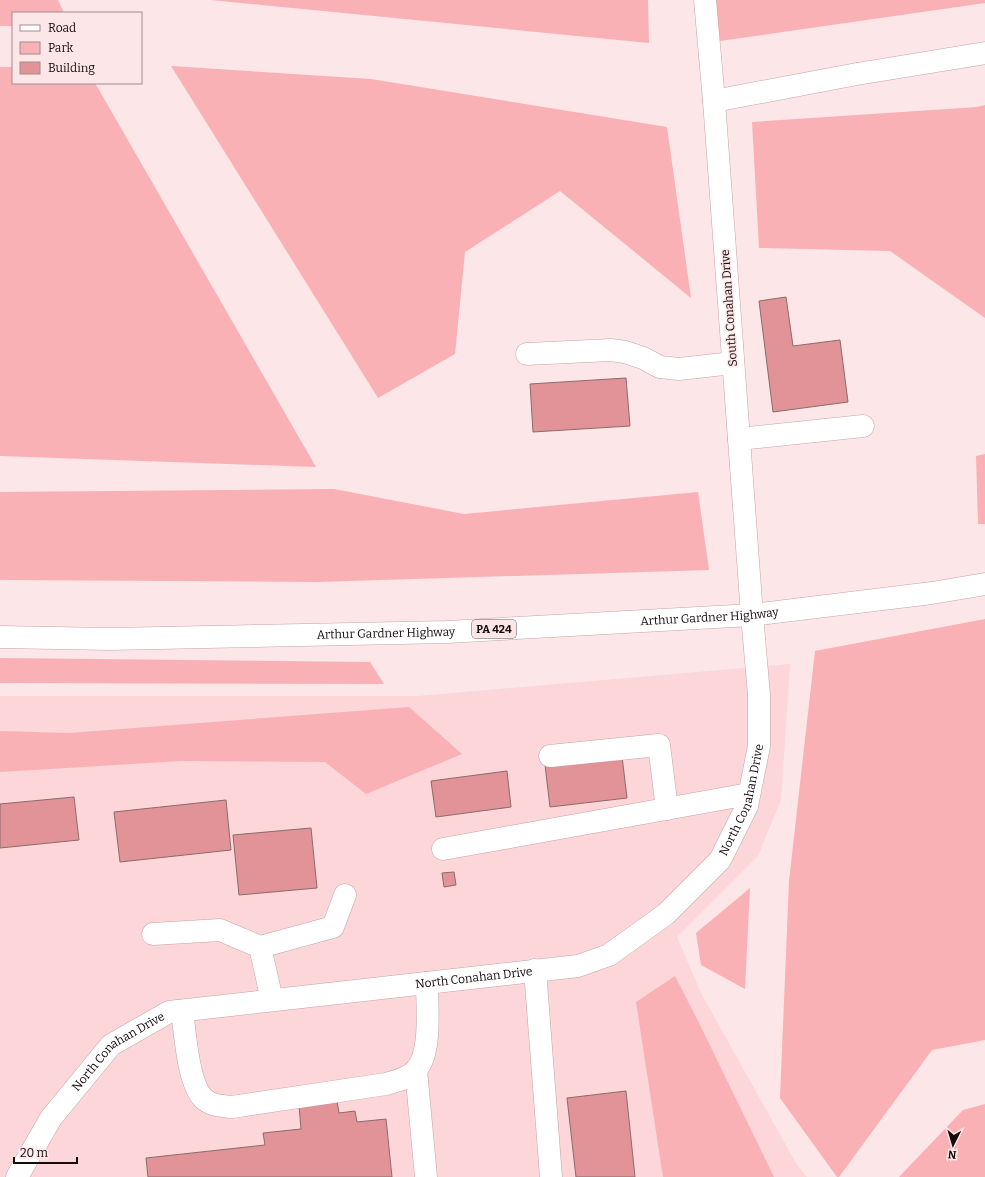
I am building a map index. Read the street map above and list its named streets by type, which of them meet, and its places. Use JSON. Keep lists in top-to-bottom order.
{
  "streets": {
    "street": [
      "South Conahan Drive",
      "Arthur Gardner Highway",
      "PA 424",
      "North Conahan Drive"
    ]
  },
  "crossings": [
    ["South Conahan Drive", "Arthur Gardner Highway"],
    ["South Conahan Drive", "North Conahan Drive"],
    ["Arthur Gardner Highway", "North Conahan Drive"]
  ],
  "legend": ["Road", "Park", "Building"],
  "scale_bar": "20 m",
  "north": "bottom"
}
